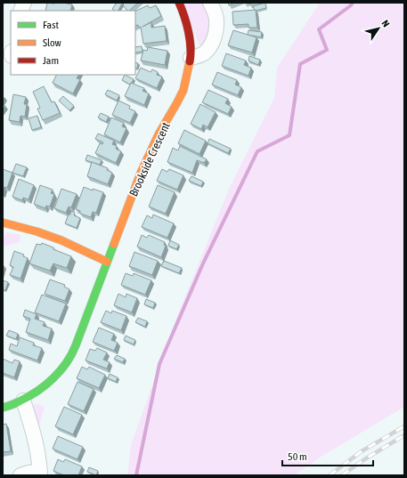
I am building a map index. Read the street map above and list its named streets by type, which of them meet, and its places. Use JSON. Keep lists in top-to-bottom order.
{
  "streets": {
    "street": ["Brookside Crescent"]
  },
  "legend": ["Fast", "Slow", "Jam"],
  "scale_bar": "50 m",
  "north": "top right"
}
